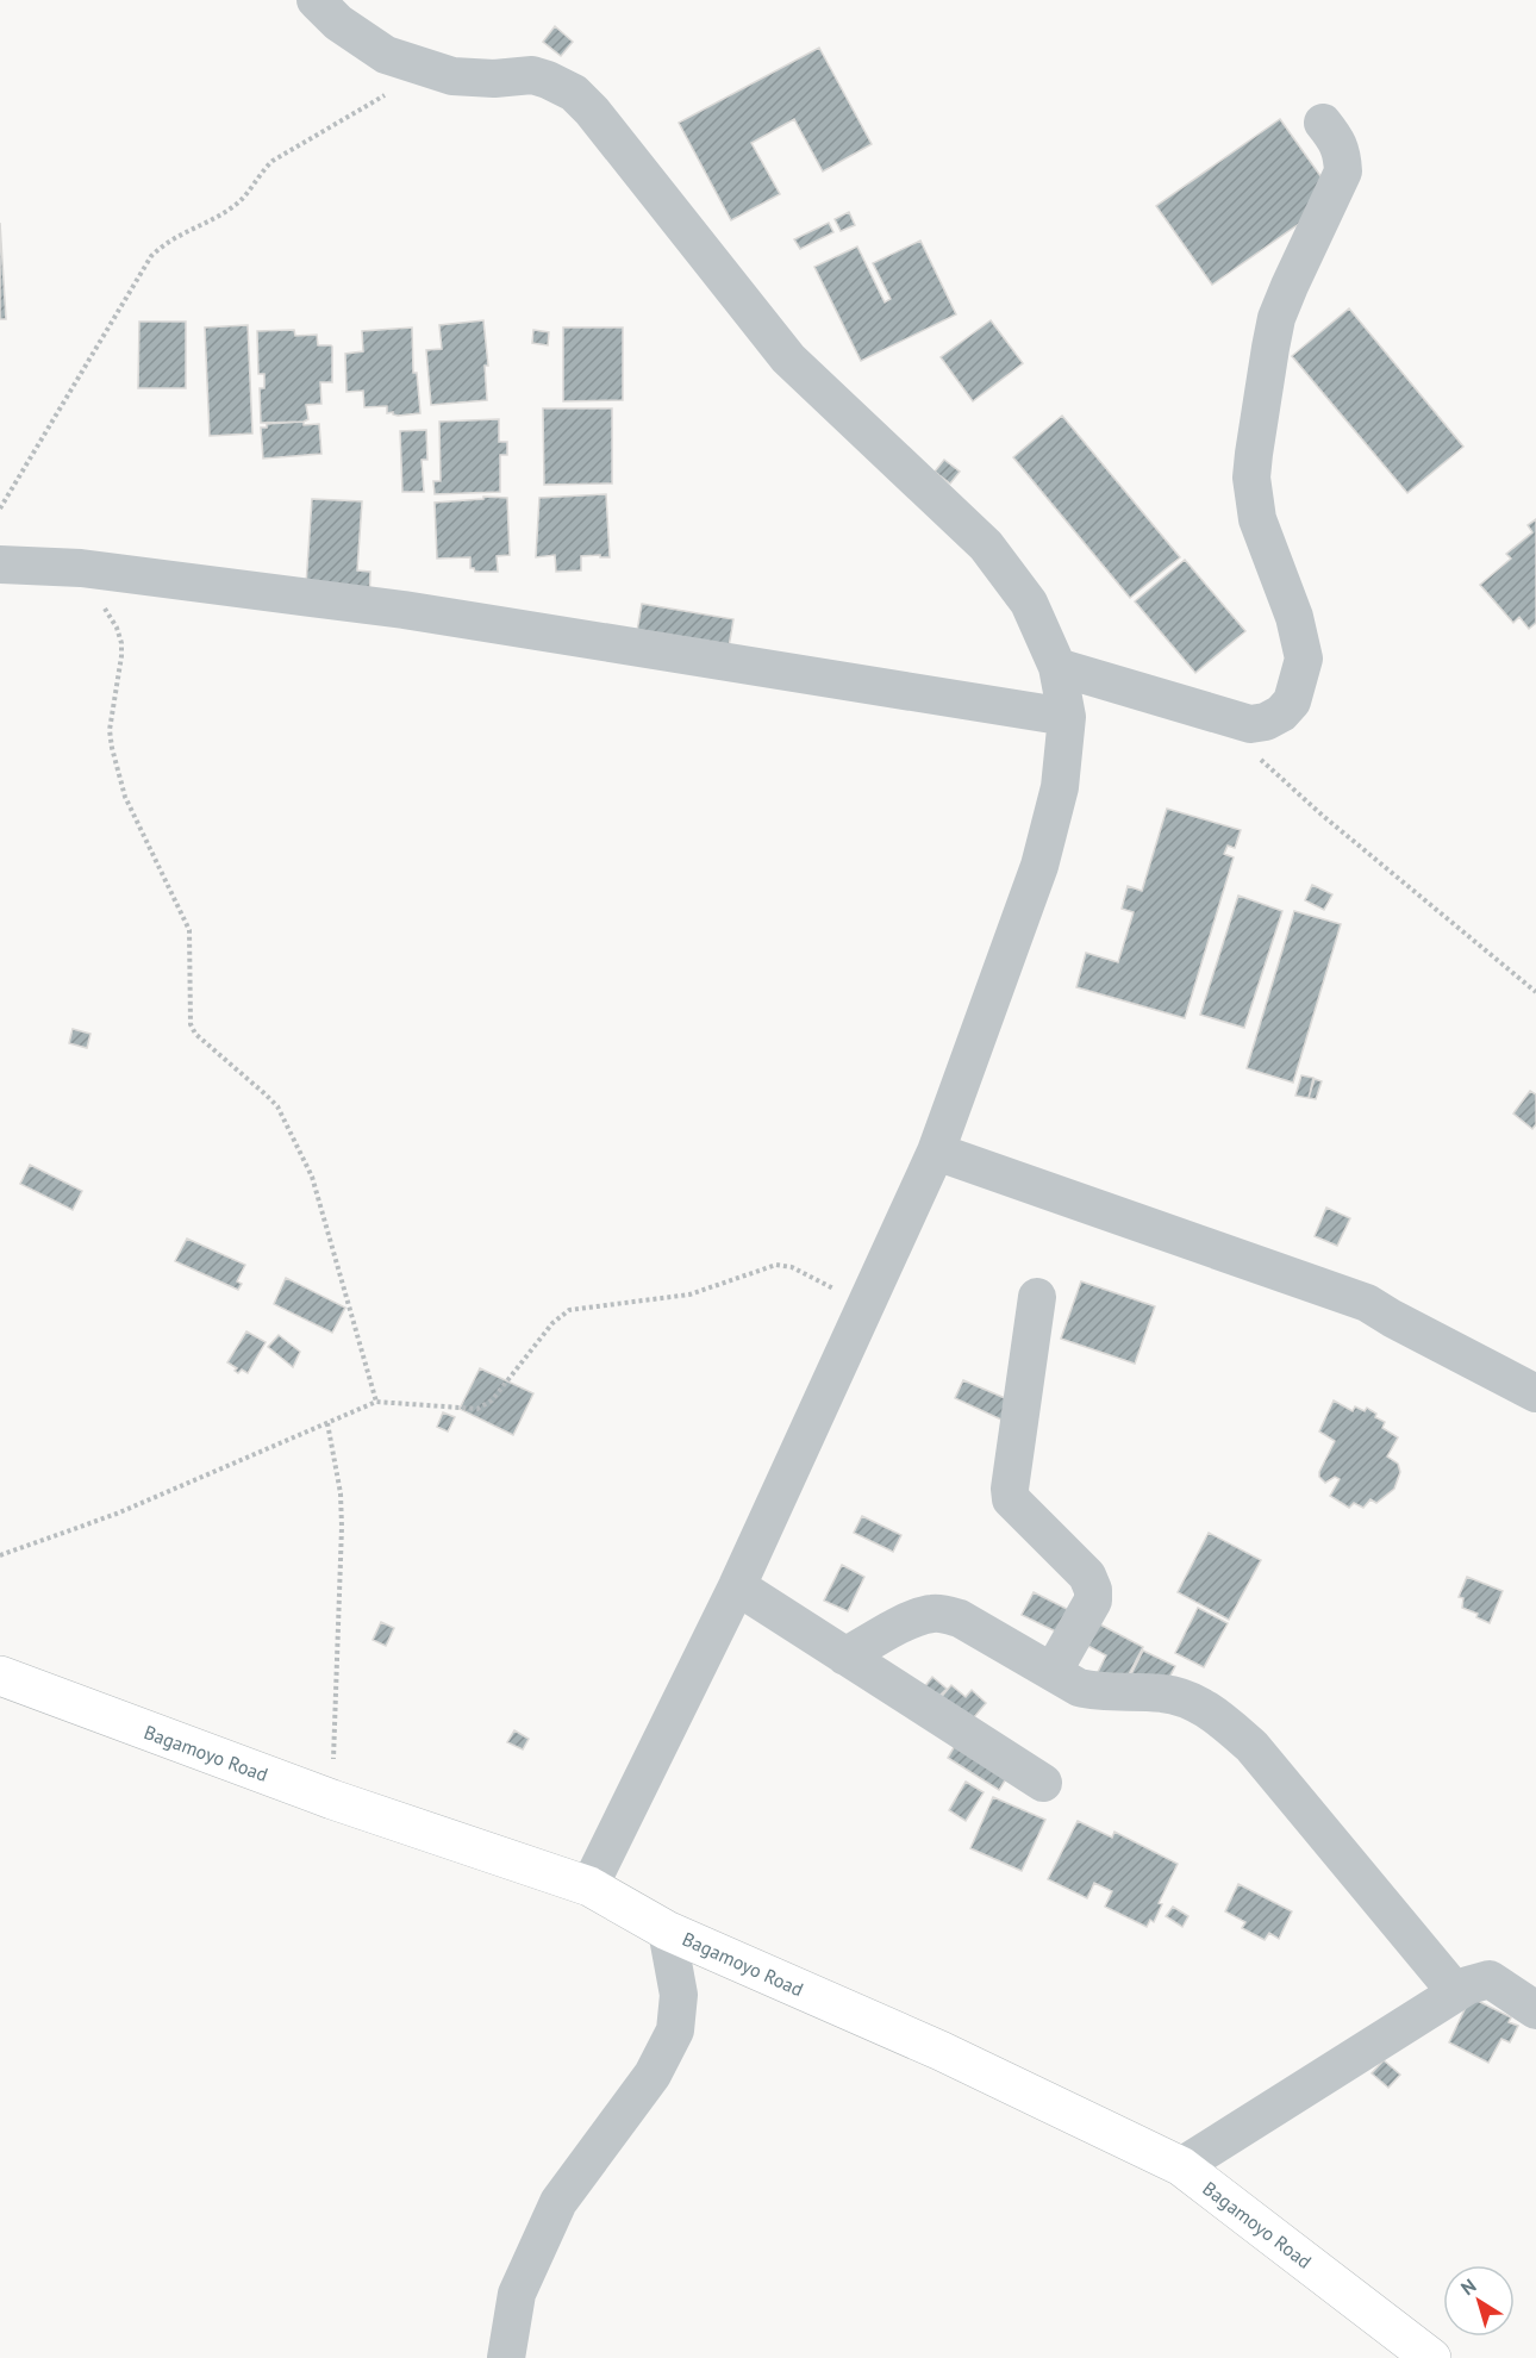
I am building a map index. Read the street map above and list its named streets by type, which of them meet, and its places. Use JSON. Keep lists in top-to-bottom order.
{
  "streets": {
    "highway": ["Bagamoyo Road"]
  },
  "north": "top left"
}
